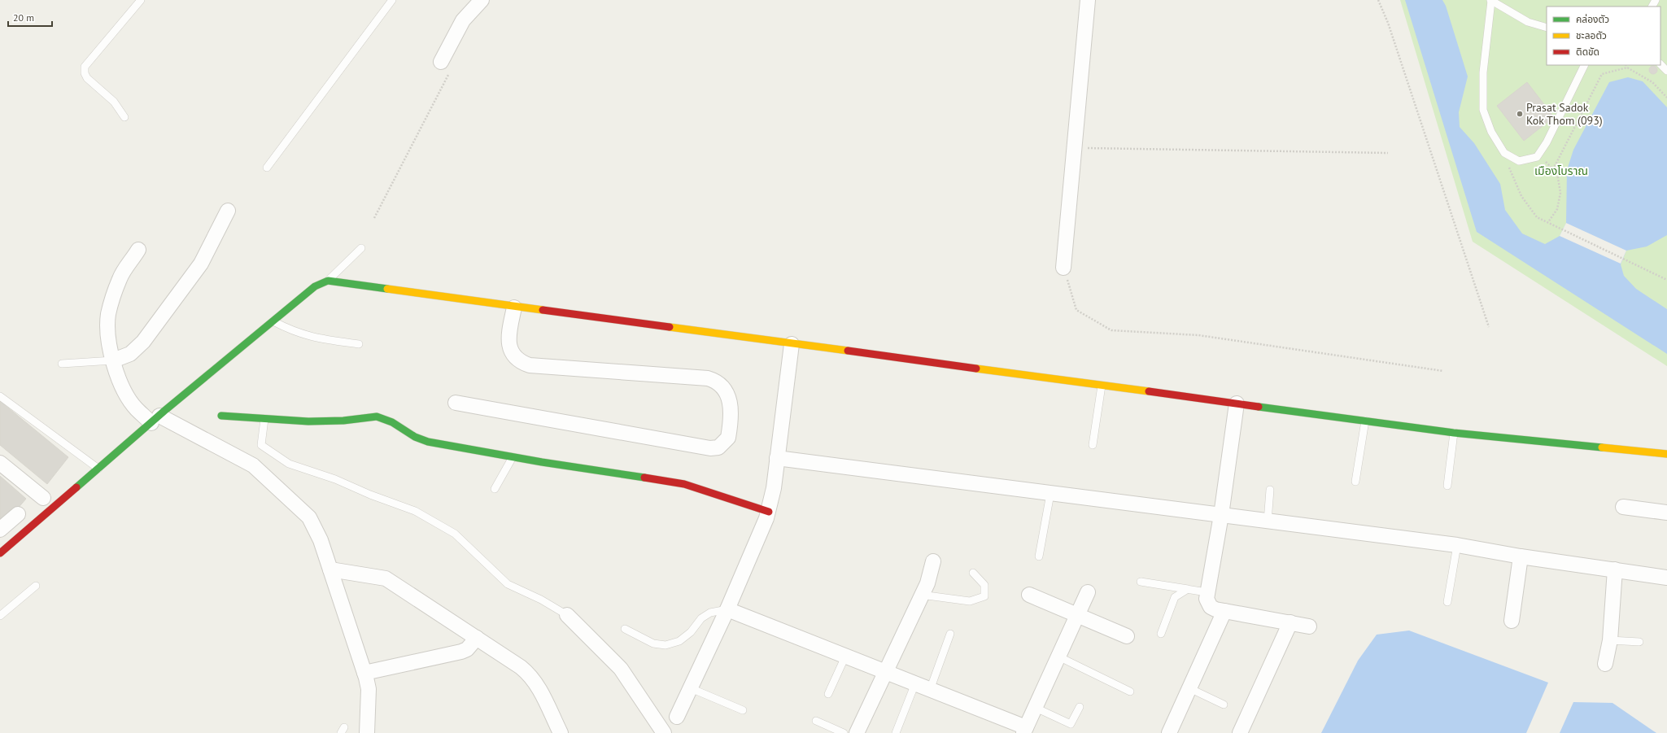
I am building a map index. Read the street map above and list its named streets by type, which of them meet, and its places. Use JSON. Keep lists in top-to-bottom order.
{
  "parks": ["เมืองโบราณ"],
  "places": ["Prasat Sadok Kok Thom (093)"],
  "legend": ["คล่องตัว", "ชะลอตัว", "ติดขัด"],
  "scale_bar": "20 m"
}
